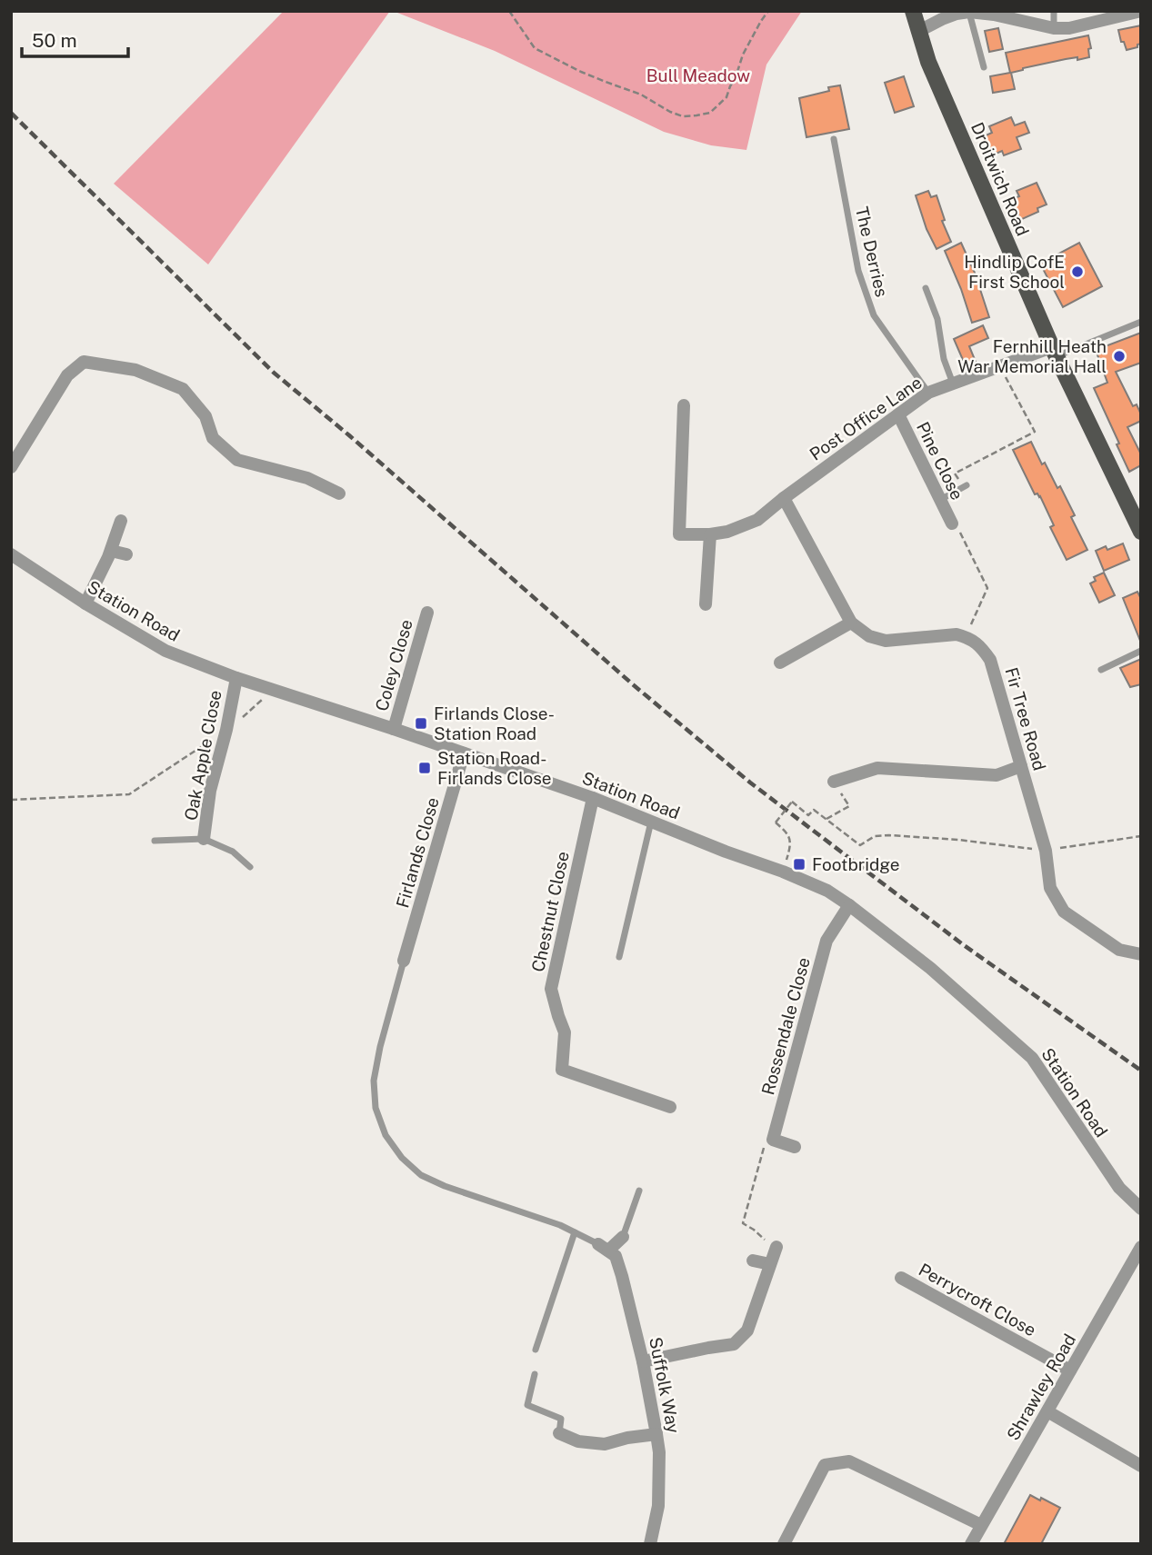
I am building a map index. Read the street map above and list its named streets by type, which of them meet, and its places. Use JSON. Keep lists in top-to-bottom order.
{
  "streets": {
    "main road": ["Droitwich Road"],
    "street": [
      "Post Office Lane",
      "Pine Close",
      "Station Road",
      "Coley Close",
      "Fir Tree Road",
      "Oak Apple Close",
      "Firlands Close",
      "Chestnut Close",
      "Rossendale Close",
      "Perrycroft Close",
      "Suffolk Way",
      "Shrawley Road"
    ],
    "lane": ["The Derries"]
  },
  "crossings": [
    ["Droitwich Road", "Post Office Lane"],
    ["The Derries", "Post Office Lane"],
    ["Post Office Lane", "Pine Close"],
    ["Station Road", "Coley Close"],
    ["Station Road", "Oak Apple Close"],
    ["Station Road", "Firlands Close"],
    ["Station Road", "Chestnut Close"],
    ["Station Road", "Rossendale Close"],
    ["Perrycroft Close", "Shrawley Road"]
  ],
  "parks": ["Bull Meadow"],
  "places": {
    "other": ["Hindlip CofE First School", "Fernhill Heath War Memorial Hall"],
    "transit": ["Firlands Close- Station Road", "Station Road- Firlands Close", "Footbridge"]
  },
  "scale_bar": "50 m"
}
